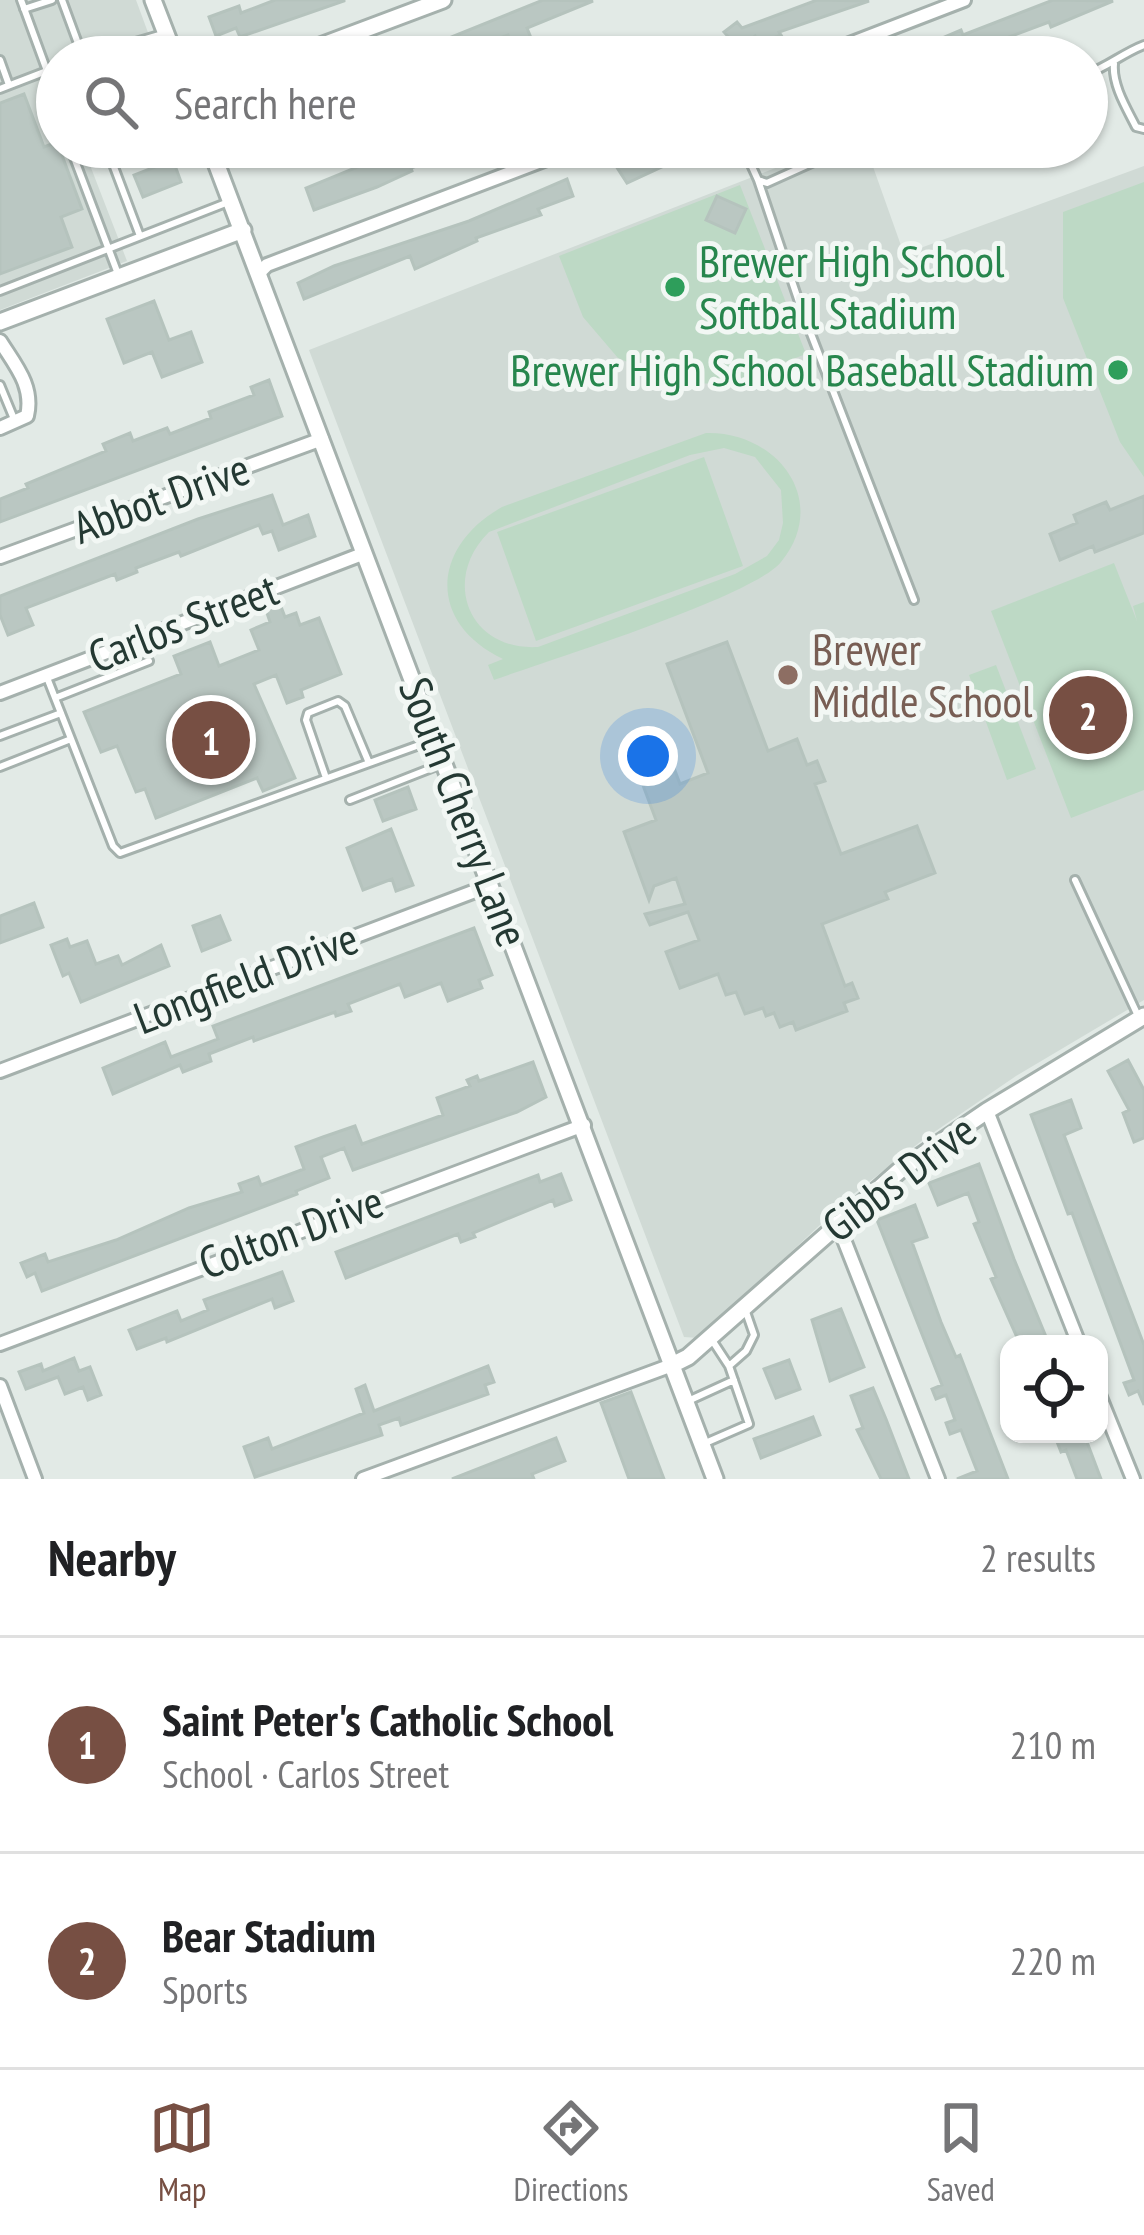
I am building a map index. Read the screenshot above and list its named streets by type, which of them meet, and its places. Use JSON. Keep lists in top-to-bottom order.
{
  "streets": {
    "street": [
      "Abbot Drive",
      "Carlos Street",
      "South Cherry Lane",
      "Longfield Drive",
      "Gibbs Drive",
      "Colton Drive"
    ]
  },
  "crossings": [
    ["Abbot Drive", "South Cherry Lane"],
    ["Carlos Street", "South Cherry Lane"],
    ["South Cherry Lane", "Longfield Drive"],
    ["South Cherry Lane", "Gibbs Drive"],
    ["South Cherry Lane", "Colton Drive"]
  ],
  "places": ["Brewer High School Softball Stadium", "Brewer High School Baseball Stadium", "Brewer Middle School"],
  "page": {
    "search": "Search here",
    "pins": ["2", "1"],
    "heading": ["Nearby", "2 results"],
    "list": [
      {
        "mark": "1",
        "name": "Saint Peter's Catholic School",
        "note": "School · Carlos Street",
        "value": "210 m"
      },
      {
        "mark": "2",
        "name": "Bear Stadium",
        "note": "Sports",
        "value": "220 m"
      }
    ],
    "nav": ["Map", "Directions", "Saved"]
  }
}
